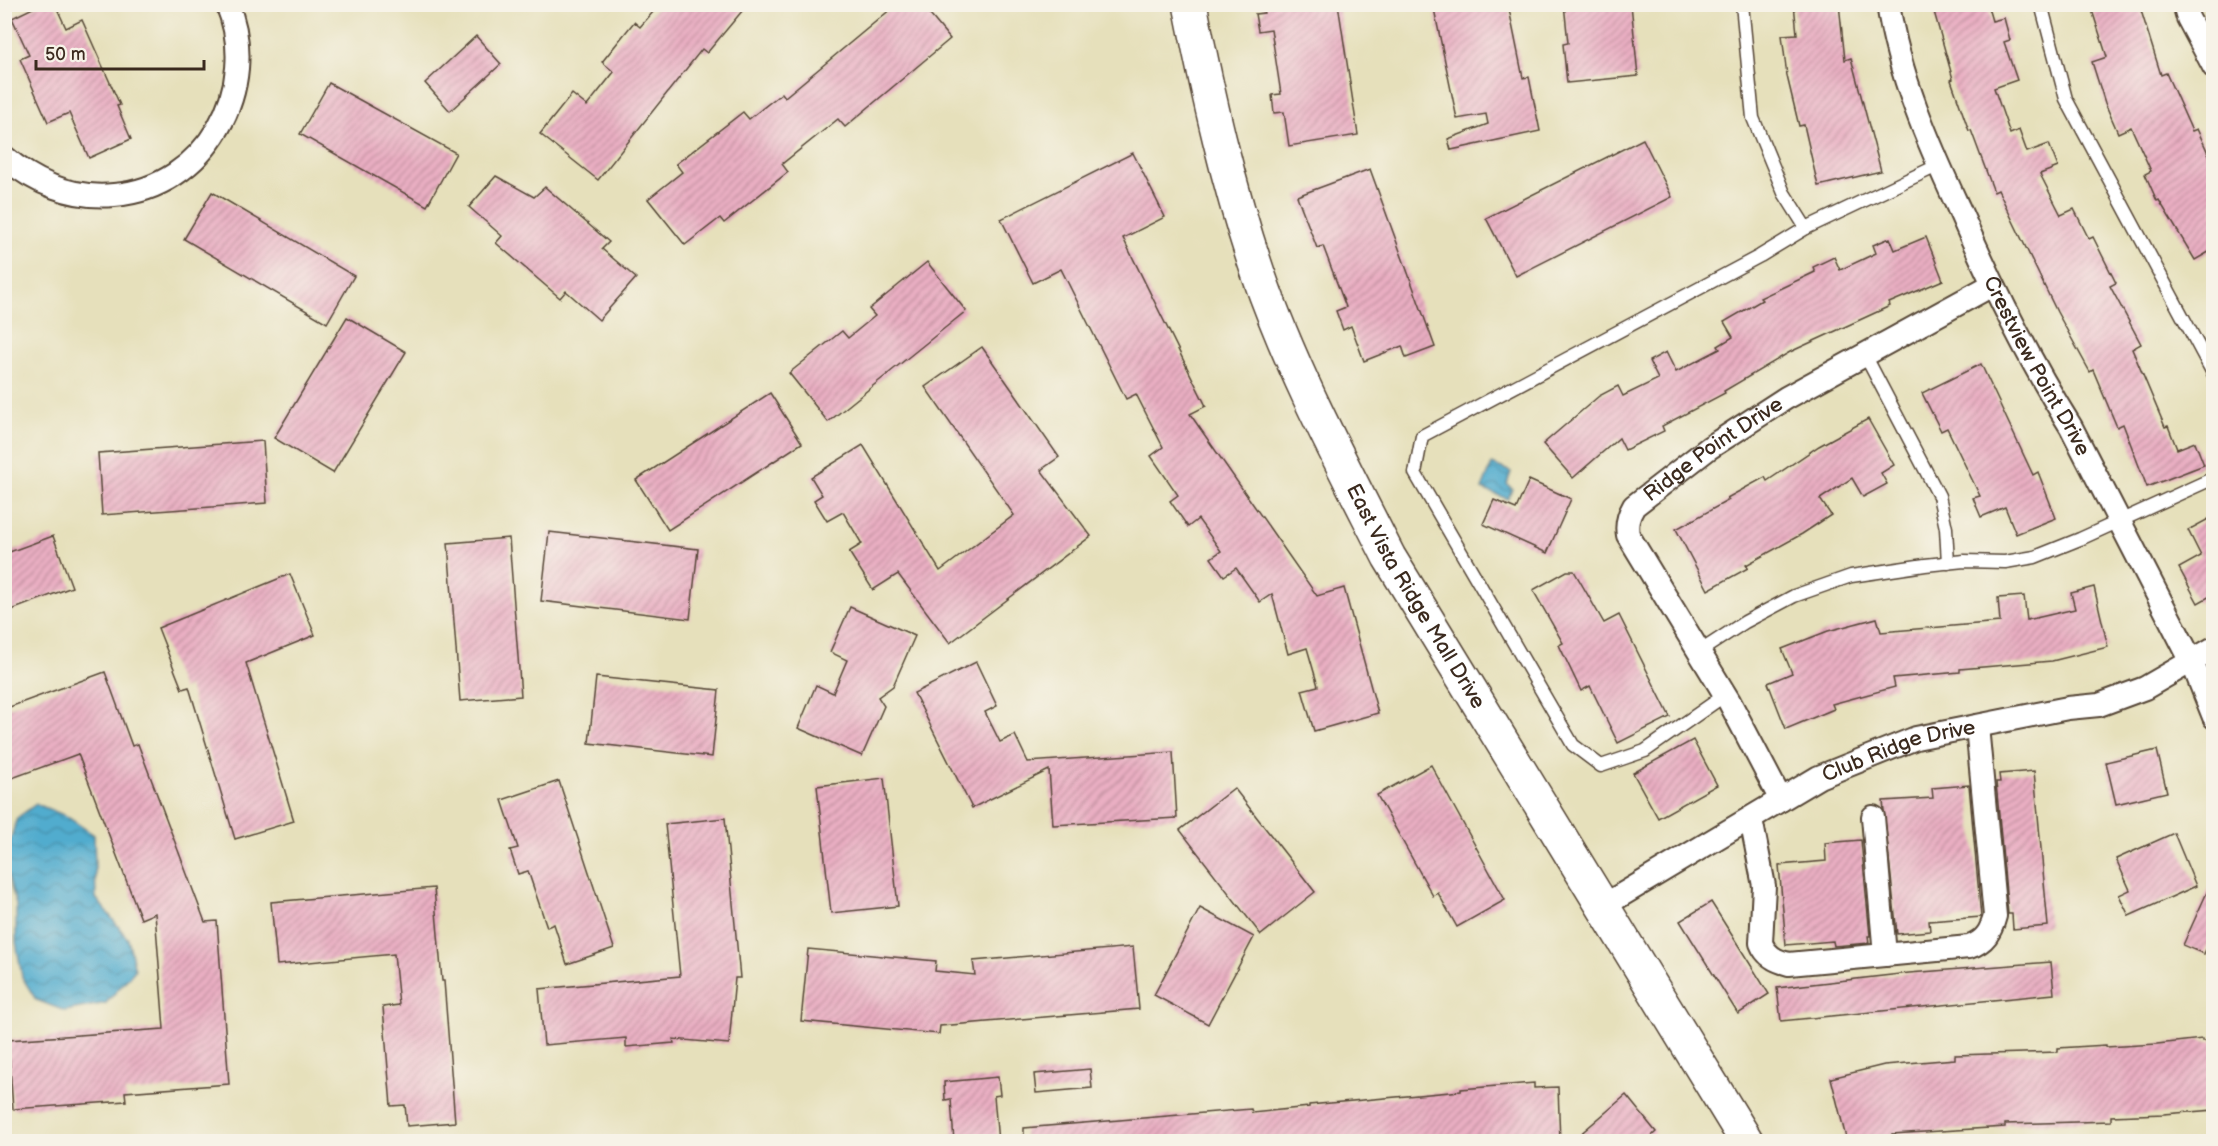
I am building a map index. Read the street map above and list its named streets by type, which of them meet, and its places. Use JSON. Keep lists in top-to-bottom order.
{
  "streets": {
    "main road": ["East Vista Ridge Mall Drive"],
    "street": ["Crestview Point Drive", "Ridge Point Drive", "Club Ridge Drive"]
  },
  "crossings": [
    ["Crestview Point Drive", "Ridge Point Drive"],
    ["Crestview Point Drive", "Club Ridge Drive"],
    ["Ridge Point Drive", "Club Ridge Drive"],
    ["East Vista Ridge Mall Drive", "Club Ridge Drive"]
  ],
  "scale_bar": "50 m"
}
